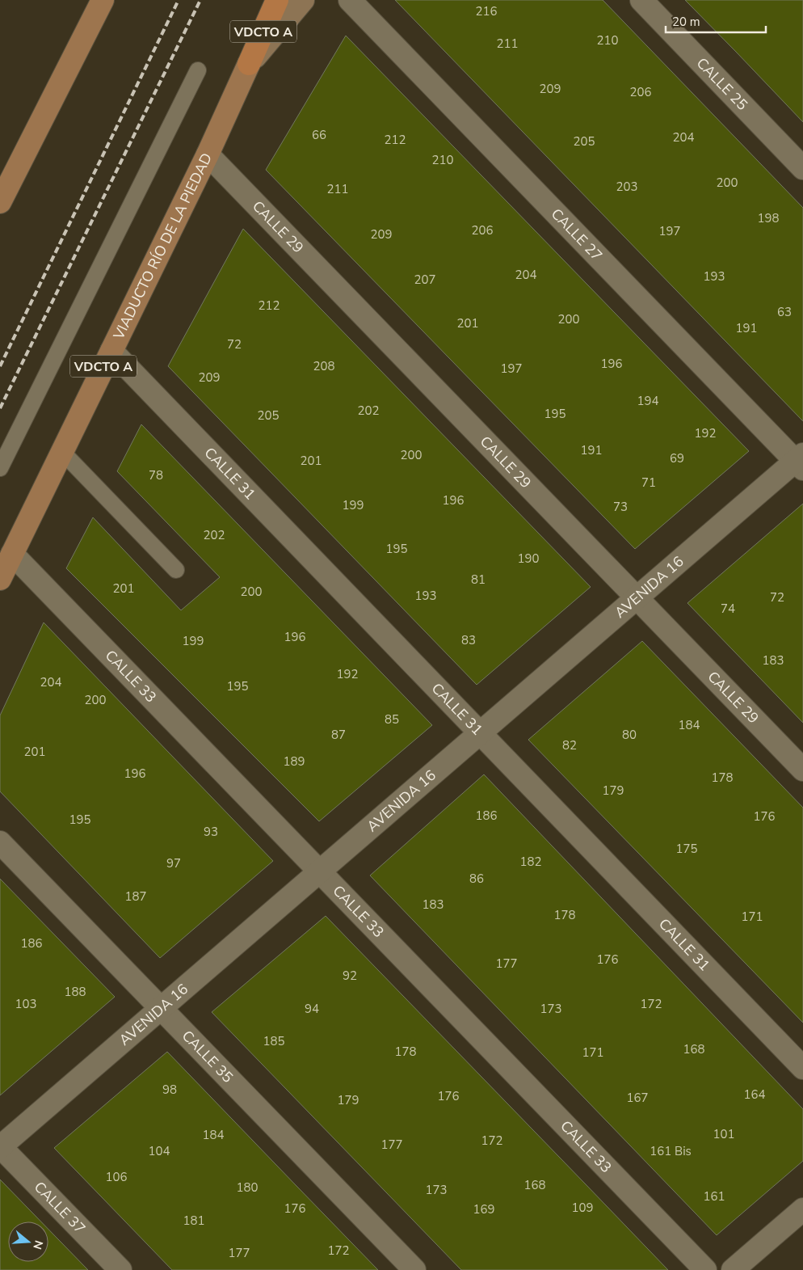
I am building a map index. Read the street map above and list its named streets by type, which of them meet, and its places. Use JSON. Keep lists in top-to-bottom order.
{
  "streets": {
    "highway": ["VDCTO A", "VIADUCTO RÍO DE LA PIEDAD"],
    "street": [
      "CALLE 25",
      "CALLE 29",
      "CALLE 27",
      "CALLE 31",
      "AVENIDA 16",
      "CALLE 33",
      "CALLE 35",
      "CALLE 37"
    ]
  },
  "crossings": [
    ["CALLE 29", "VIADUCTO RÍO DE LA PIEDAD"],
    ["CALLE 29", "AVENIDA 16"],
    ["CALLE 27", "AVENIDA 16"],
    ["VIADUCTO RÍO DE LA PIEDAD", "CALLE 31"],
    ["VIADUCTO RÍO DE LA PIEDAD", "CALLE 33"],
    ["CALLE 31", "AVENIDA 16"],
    ["AVENIDA 16", "CALLE 33"],
    ["AVENIDA 16", "CALLE 35"],
    ["AVENIDA 16", "CALLE 37"]
  ],
  "house_numbers": [
    "216",
    "210",
    "211",
    "209",
    "206",
    "66",
    "204",
    "212",
    "205",
    "210",
    "200",
    "203",
    "211",
    "198",
    "206",
    "197",
    "209",
    "204",
    "193",
    "207",
    "212",
    "63",
    "200",
    "201",
    "191",
    "72",
    "196",
    "208",
    "197",
    "209",
    "194",
    "202",
    "195",
    "205",
    "192",
    "191",
    "200",
    "69",
    "201",
    "78",
    "71",
    "196",
    "199",
    "73",
    "202",
    "195",
    "190",
    "81",
    "201",
    "200",
    "193",
    "72",
    "74",
    "196",
    "83",
    "199",
    "183",
    "192",
    "204",
    "195",
    "200",
    "85",
    "184",
    "87",
    "80",
    "82",
    "201",
    "189",
    "196",
    "178",
    "179",
    "186",
    "176",
    "195",
    "93",
    "175",
    "182",
    "97",
    "86",
    "187",
    "183",
    "178",
    "171",
    "186",
    "176",
    "177",
    "92",
    "188",
    "103",
    "172",
    "94",
    "173",
    "185",
    "168",
    "178",
    "171",
    "98",
    "164",
    "176",
    "167",
    "179",
    "101",
    "184",
    "172",
    "177",
    "104",
    "161 Bis",
    "106",
    "168",
    "180",
    "173",
    "161",
    "109",
    "176",
    "169",
    "181",
    "172",
    "177"
  ],
  "scale_bar": "20 m",
  "north": "right"
}
